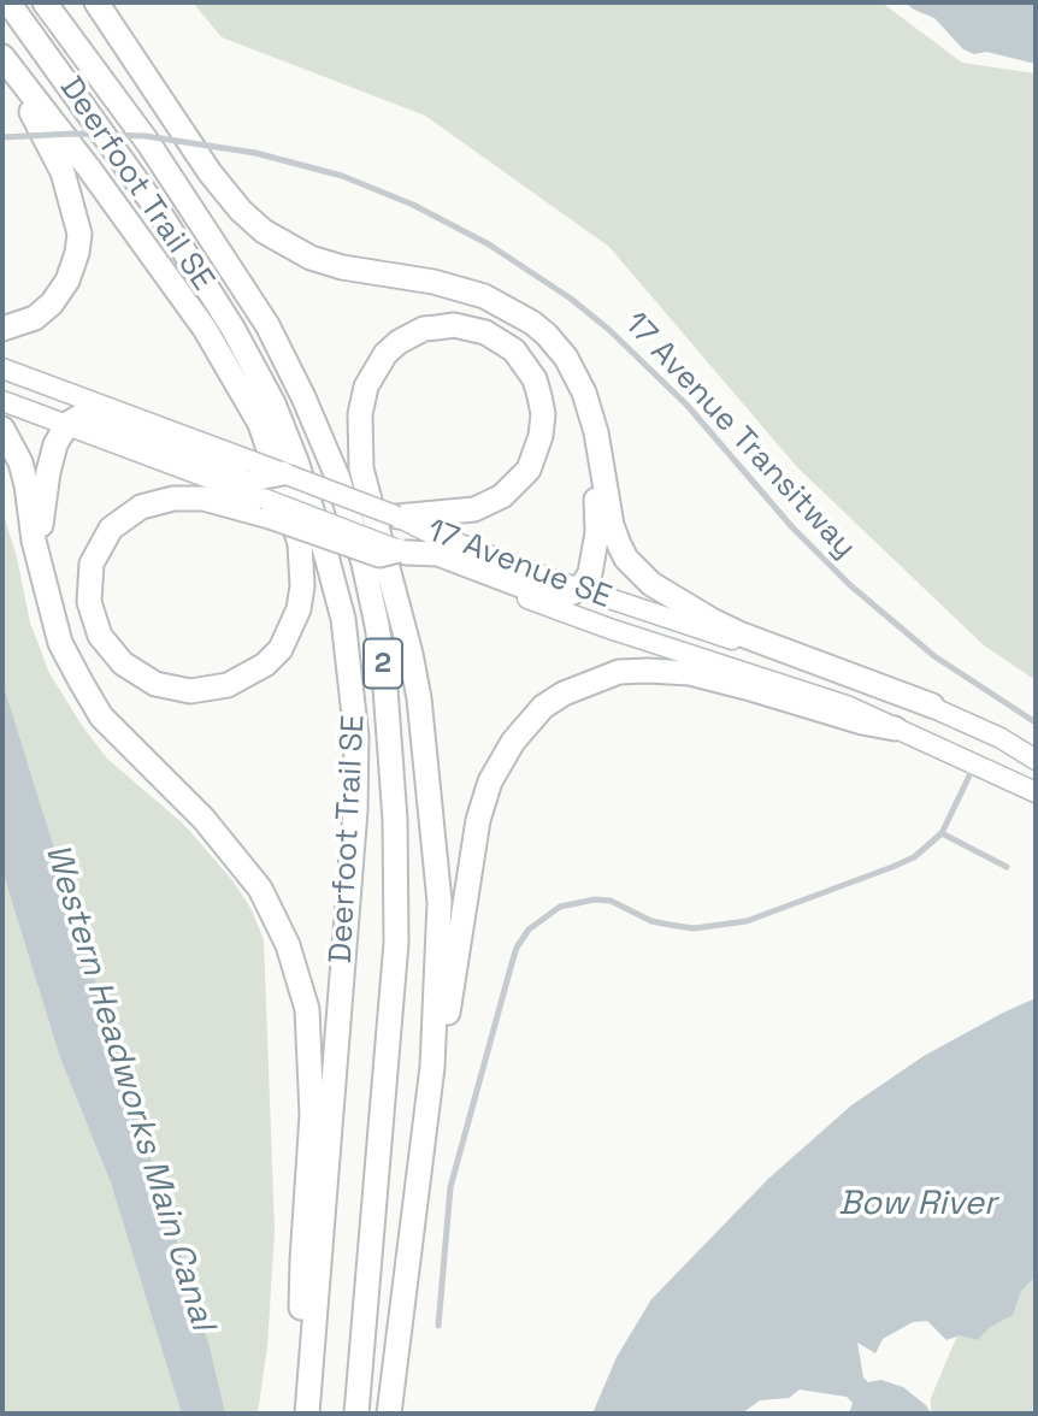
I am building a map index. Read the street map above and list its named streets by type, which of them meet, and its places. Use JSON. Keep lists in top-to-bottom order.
{
  "streets": {
    "highway": ["Deerfoot Trail SE", "2"],
    "main road": ["17 Avenue SE"],
    "lane": ["17 Avenue Transitway"]
  },
  "water": ["Western Headworks Main Canal", "Bow River"]
}
